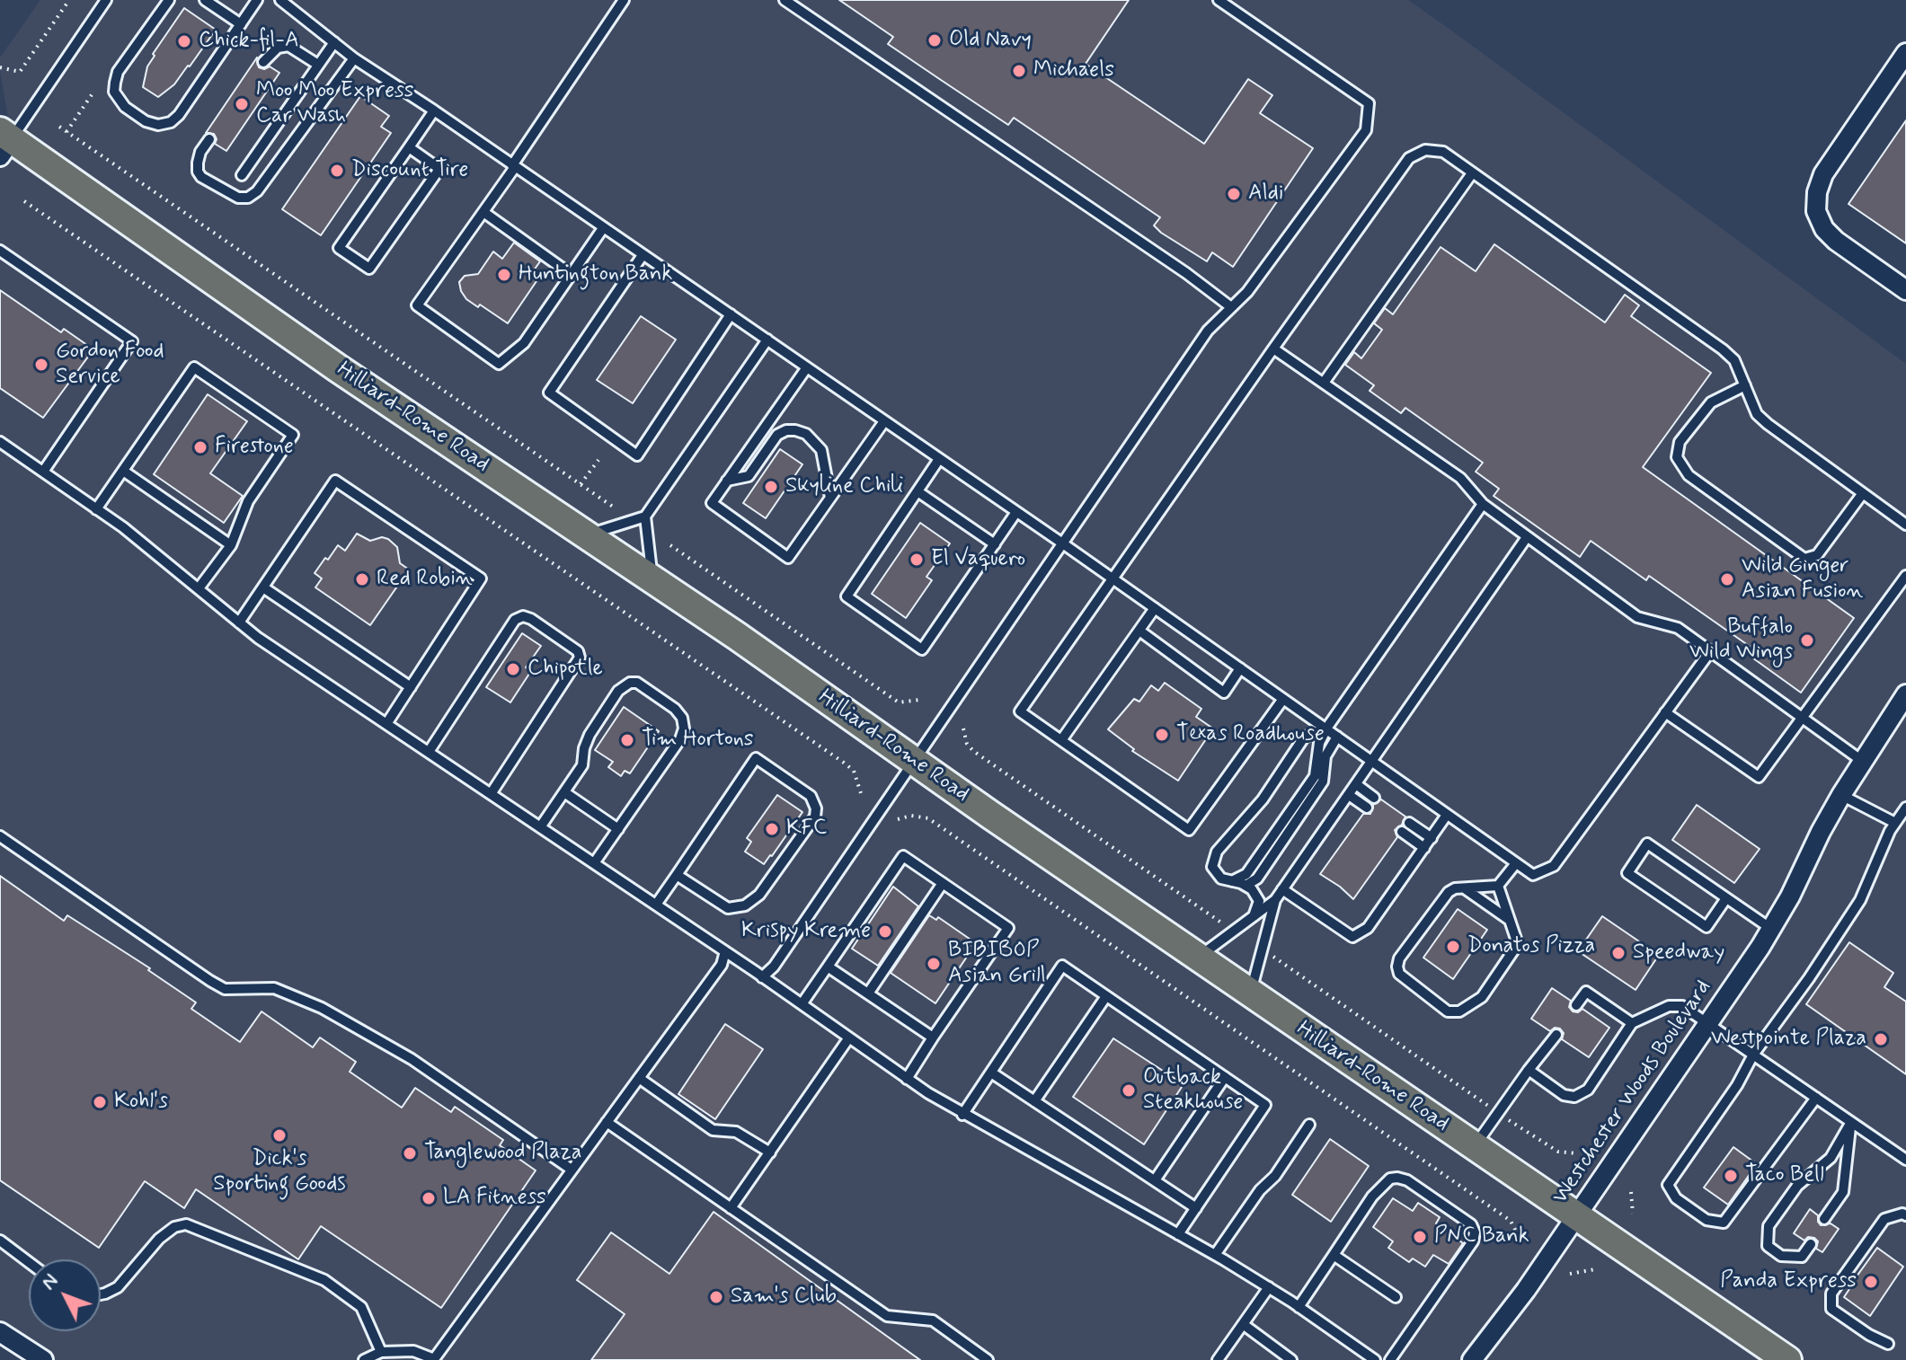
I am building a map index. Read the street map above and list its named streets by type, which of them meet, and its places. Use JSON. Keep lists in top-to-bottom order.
{
  "streets": {
    "main road": ["Hilliard-Rome Road"],
    "street": ["Westchester Woods Boulevard"]
  },
  "crossings": [
    ["Hilliard-Rome Road", "Westchester Woods Boulevard"]
  ],
  "places": [
    "Old Navy",
    "Chick-fil-A",
    "Michaels",
    "Moo Moo Express Car Wash",
    "Discount Tire",
    "Aldi",
    "Huntington Bank",
    "Gordon Food Service",
    "Firestone",
    "Skyline Chili",
    "El Vaquero",
    "Red Robin",
    "Wild Ginger Asian Fusion",
    "Buffalo Wild Wings",
    "Chipotle",
    "Texas Roadhouse",
    "Tim Hortons",
    "KFC",
    "Krispy Kreme",
    "Donatos Pizza",
    "Speedway",
    "BIBIBOP Asian Grill",
    "Westpointe Plaza",
    "Outback Steakhouse",
    "Kohl's",
    "Dick's Sporting Goods",
    "Tanglewood Plaza",
    "Taco Bell",
    "LA Fitness",
    "PNC Bank",
    "Panda Express",
    "Sam's Club"
  ],
  "north": "top left"
}
